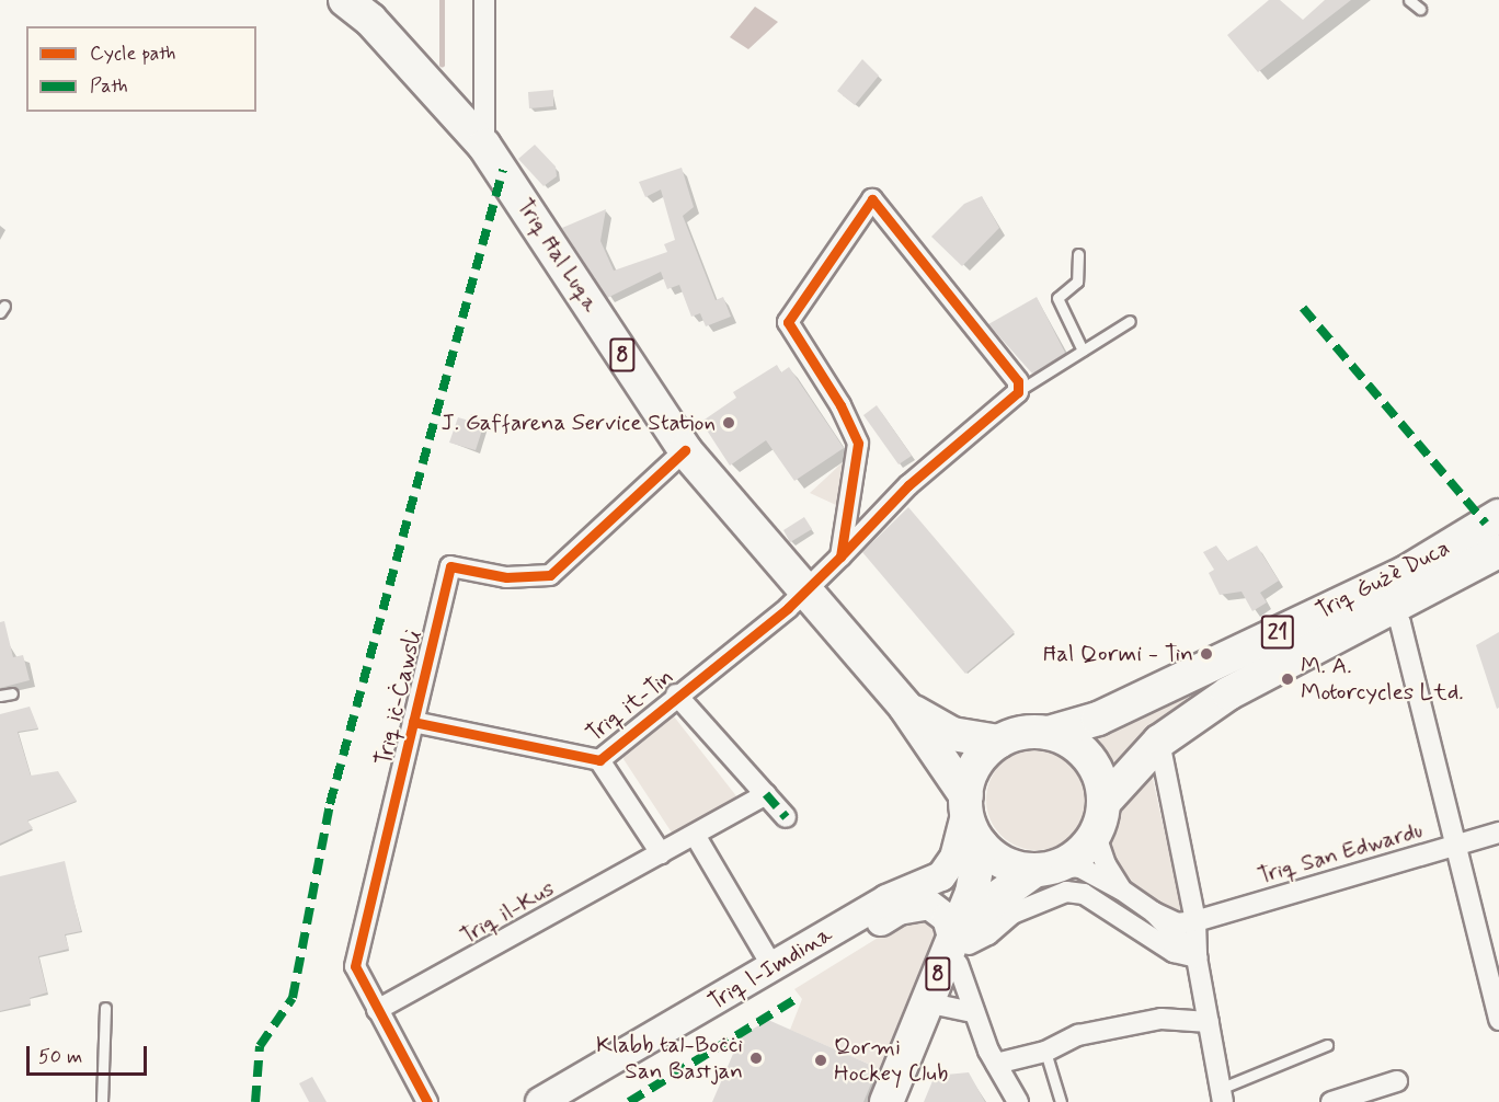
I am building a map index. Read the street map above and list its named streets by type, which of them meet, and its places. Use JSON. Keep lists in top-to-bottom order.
{
  "streets": {
    "highway": [
      "Triq Ħal Luqa",
      "8",
      "Triq Ġużè Duca",
      "21"
    ],
    "main road": ["Triq l-Imdina"],
    "street": [
      "Triq iċ-Ċawsli",
      "Triq it-Tin",
      "Triq San Edwardu",
      "Triq il-Kus"
    ]
  },
  "crossings": [
    ["Triq Ħal Luqa", "8"],
    ["Triq Ħal Luqa", "Triq Ġużè Duca"],
    ["Triq Ħal Luqa", "21"],
    ["Triq Ħal Luqa", "Triq iċ-Ċawsli"],
    ["Triq Ħal Luqa", "Triq it-Tin"],
    ["Triq Ħal Luqa", "Triq l-Imdina"],
    ["8", "Triq Ġużè Duca"],
    ["8", "21"],
    ["8", "Triq l-Imdina"],
    ["Triq Ġużè Duca", "21"],
    ["Triq Ġużè Duca", "Triq l-Imdina"],
    ["21", "Triq l-Imdina"],
    ["Triq iċ-Ċawsli", "Triq it-Tin"],
    ["Triq iċ-Ċawsli", "Triq il-Kus"]
  ],
  "places": [
    "J. Gaffarena Service Station",
    "Ħal Qormi - Tin",
    "M. A. Motorcycles Ltd.",
    "Klabb tal-Boċċi San Bastjan",
    "Qormi Hockey Club"
  ],
  "legend": ["Cycle path", "Path"],
  "scale_bar": "50 m"
}
